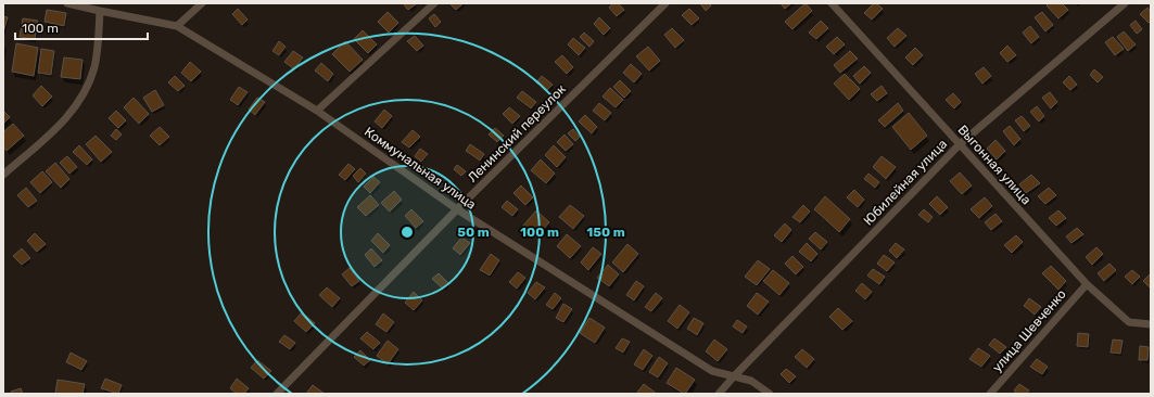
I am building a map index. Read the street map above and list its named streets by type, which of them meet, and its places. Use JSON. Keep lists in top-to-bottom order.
{
  "streets": {
    "street": [
      "Ленинский переулок",
      "Выгонная улица",
      "Коммунальная улица",
      "Юбилейная улица",
      "улица Шевченко"
    ]
  },
  "crossings": [
    ["Ленинский переулок", "Коммунальная улица"],
    ["Выгонная улица", "Юбилейная улица"],
    ["Выгонная улица", "улица Шевченко"],
    ["Коммунальная улица", "Юбилейная улица"]
  ],
  "scale_bar": "100 m",
  "rings": ["50 m", "100 m", "150 m"]
}
